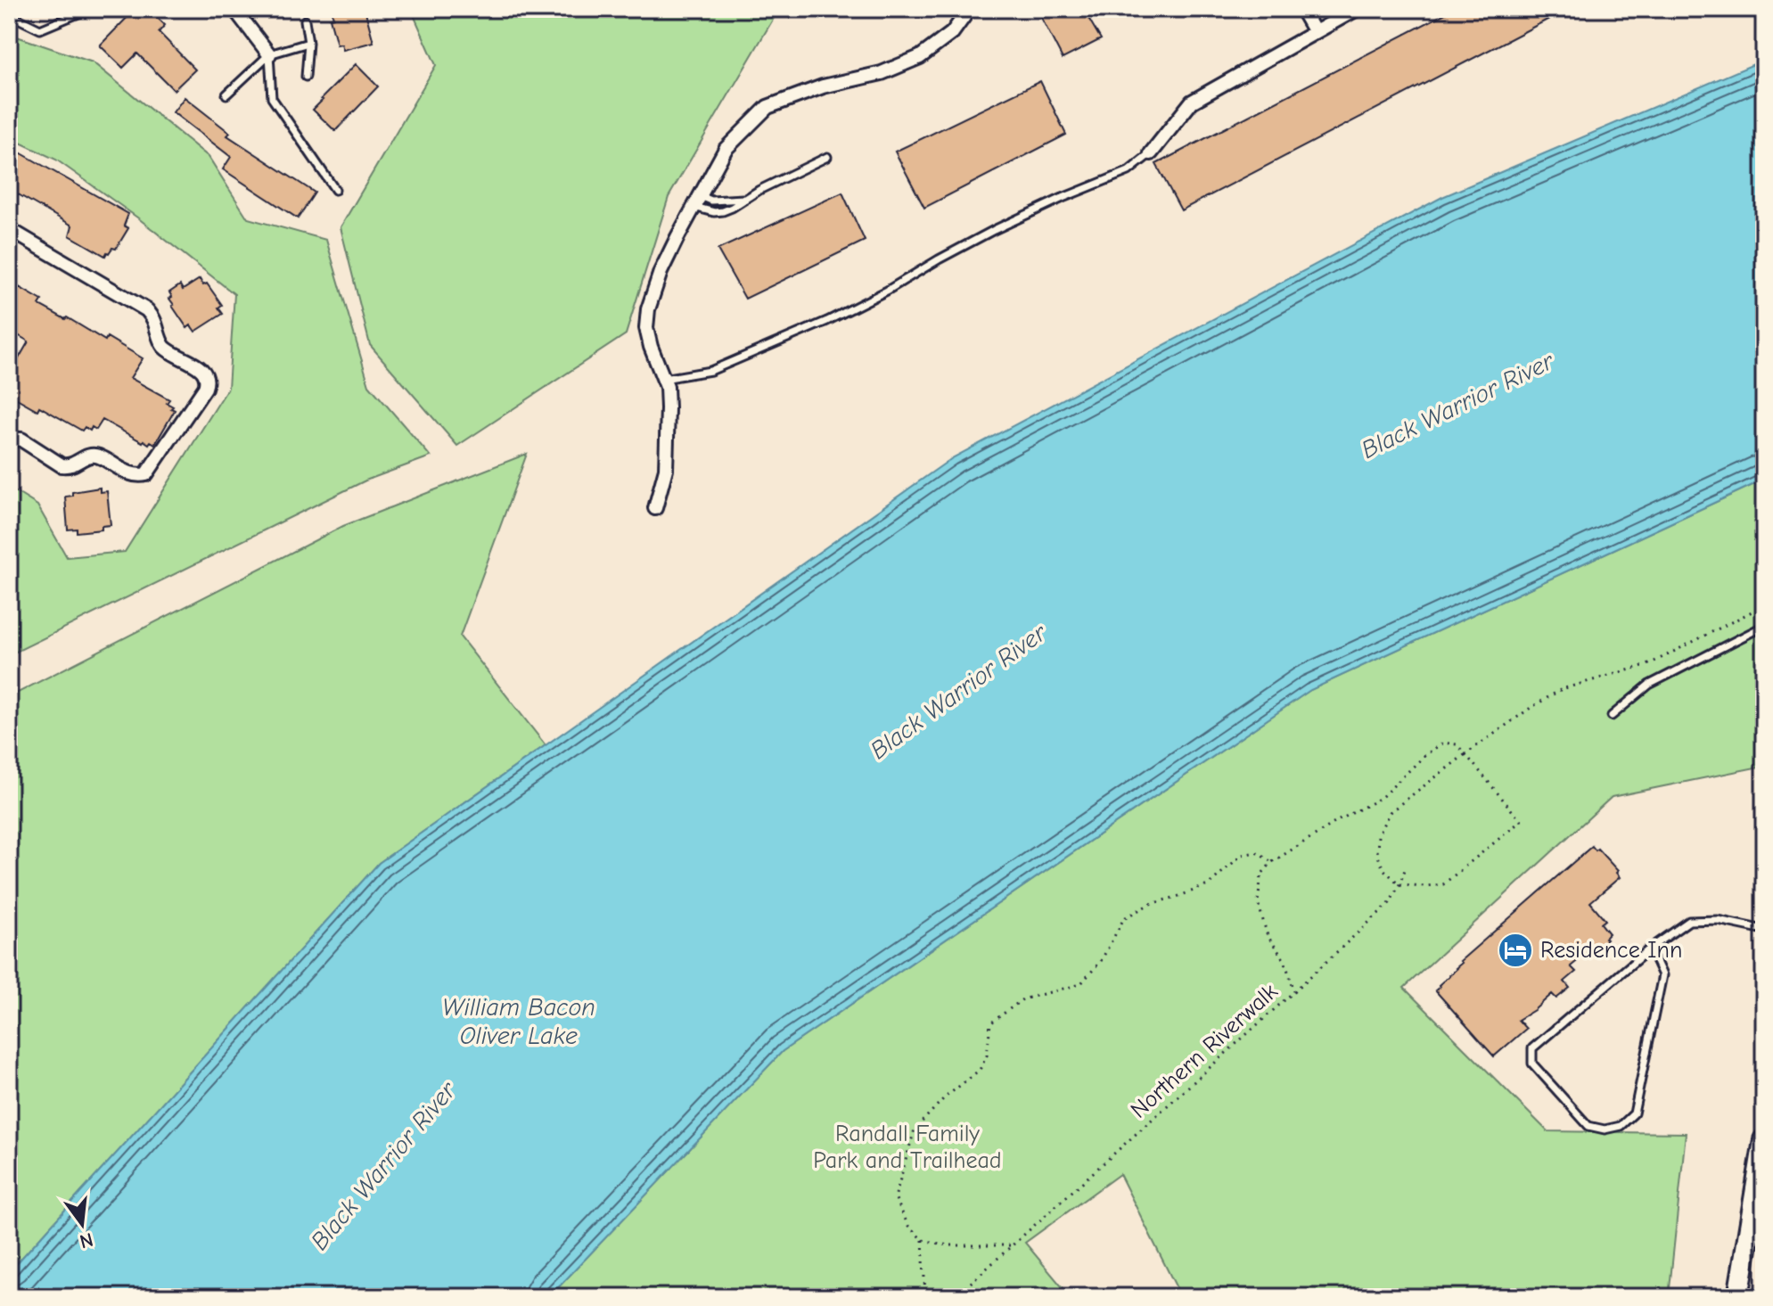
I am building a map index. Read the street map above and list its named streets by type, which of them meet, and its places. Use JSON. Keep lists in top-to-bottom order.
{
  "streets": {
    "path": ["Northern Riverwalk"]
  },
  "water": ["Black Warrior River", "William Bacon Oliver Lake"],
  "parks": ["Randall Family Park and Trailhead"],
  "places": {
    "hotel": ["Residence Inn"]
  },
  "north": "bottom"
}
